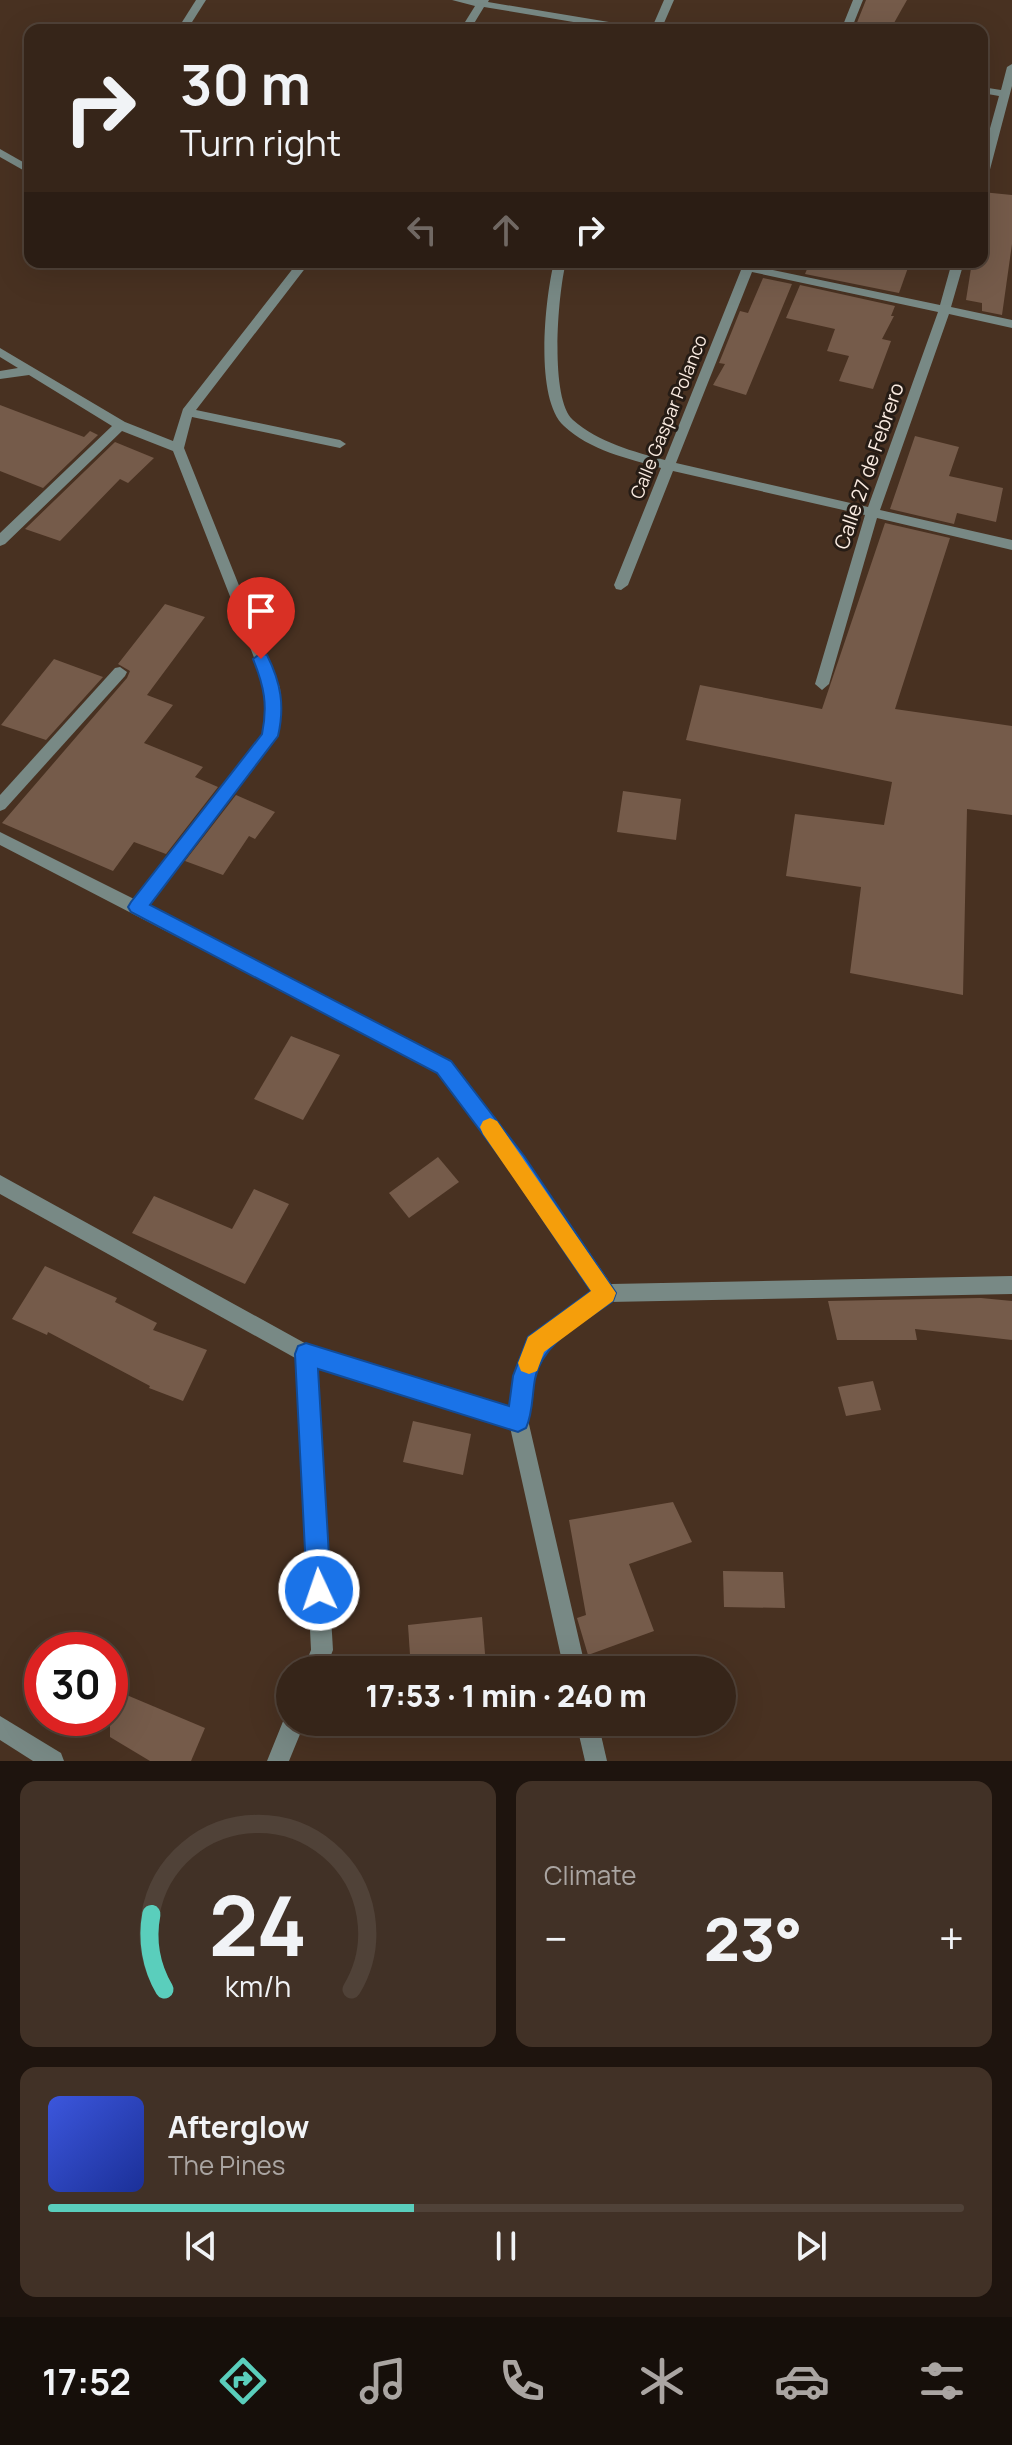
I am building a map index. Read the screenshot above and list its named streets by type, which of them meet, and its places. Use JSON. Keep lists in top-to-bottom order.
{
  "streets": {
    "street": ["Calle Gaspar Polanco", "Calle 27 de Febrero"]
  },
  "page": {
    "turn": ["30 m", "Turn right"],
    "limit": "30",
    "trip": "17:53 · 1 min · 240 m",
    "tile": "Climate",
    "heat": ["−", "23°", "+"],
    "song": ["Afterglow", "The Pines"],
    "tabs": "17:52",
    "gauge": ["24", "km/h"]
  }
}
